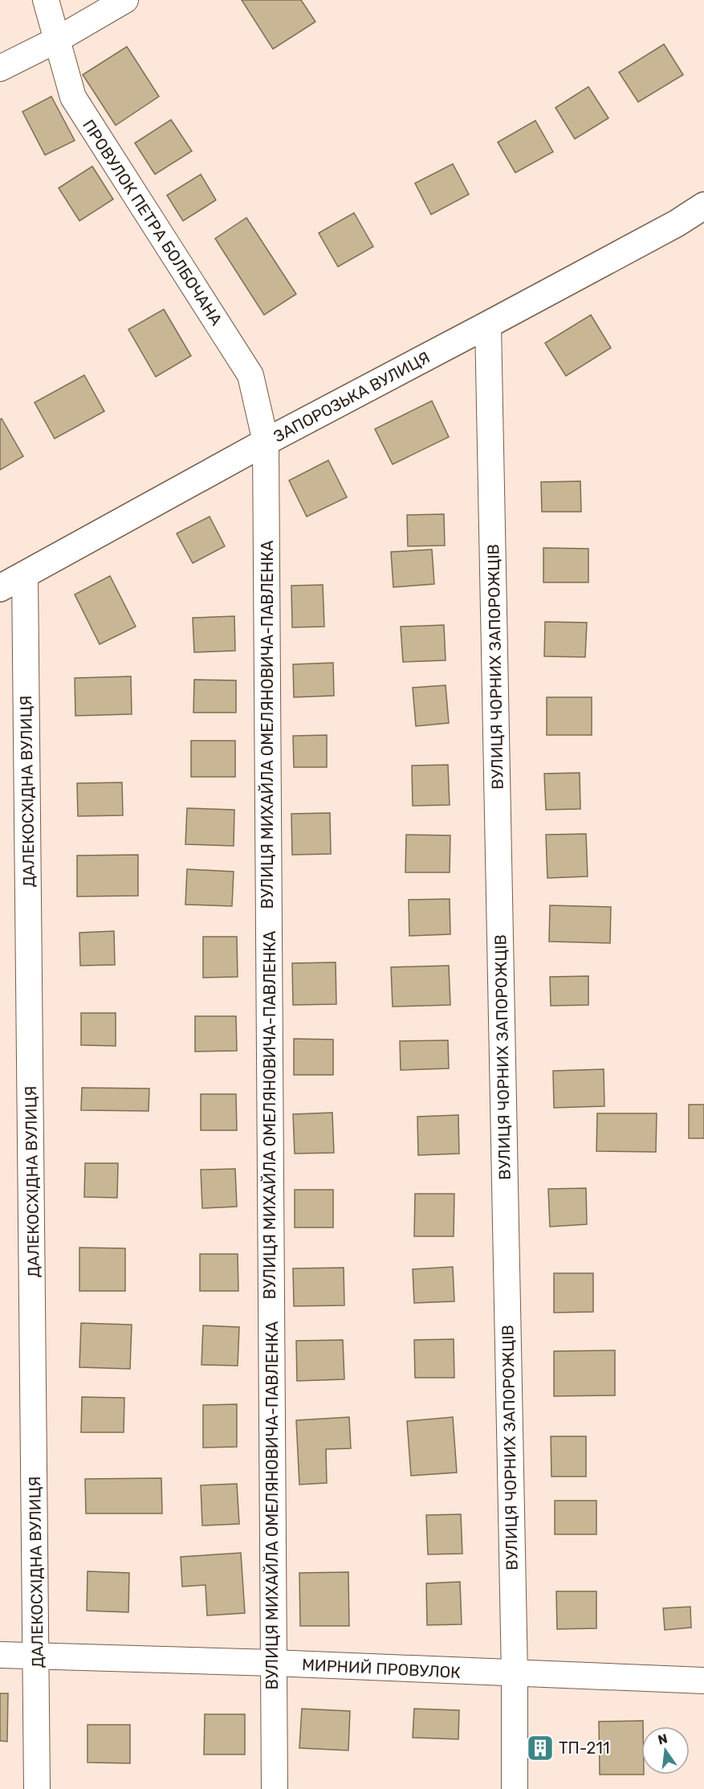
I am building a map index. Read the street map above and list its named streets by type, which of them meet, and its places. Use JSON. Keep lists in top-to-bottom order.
{
  "streets": {
    "street": [
      "ПРОВУЛОК ПЕТРА БОЛБОЧАНА",
      "ЗАПОРОЗЬКА ВУЛИЦЯ",
      "ВУЛИЦЯ ЧОРНИХ ЗАПОРОЖЦІВ",
      "ВУЛИЦЯ МИХАЙЛА ОМЕЛЯНОВИЧА-ПАВЛЕНКА",
      "ДАЛЕКОСХІДНА ВУЛИЦЯ",
      "МИРНИЙ ПРОВУЛОК"
    ]
  },
  "crossings": [
    ["ПРОВУЛОК ПЕТРА БОЛБОЧАНА", "ЗАПОРОЗЬКА ВУЛИЦЯ"],
    ["ПРОВУЛОК ПЕТРА БОЛБОЧАНА", "ВУЛИЦЯ МИХАЙЛА ОМЕЛЯНОВИЧА-ПАВЛЕНКА"],
    ["ЗАПОРОЗЬКА ВУЛИЦЯ", "ВУЛИЦЯ ЧОРНИХ ЗАПОРОЖЦІВ"],
    ["ЗАПОРОЗЬКА ВУЛИЦЯ", "ВУЛИЦЯ МИХАЙЛА ОМЕЛЯНОВИЧА-ПАВЛЕНКА"],
    ["ЗАПОРОЗЬКА ВУЛИЦЯ", "ДАЛЕКОСХІДНА ВУЛИЦЯ"],
    ["ВУЛИЦЯ ЧОРНИХ ЗАПОРОЖЦІВ", "МИРНИЙ ПРОВУЛОК"],
    ["ВУЛИЦЯ МИХАЙЛА ОМЕЛЯНОВИЧА-ПАВЛЕНКА", "МИРНИЙ ПРОВУЛОК"],
    ["ДАЛЕКОСХІДНА ВУЛИЦЯ", "МИРНИЙ ПРОВУЛОК"]
  ],
  "places": {
    "building": ["ТП-211"]
  },
  "north": "top"
}
